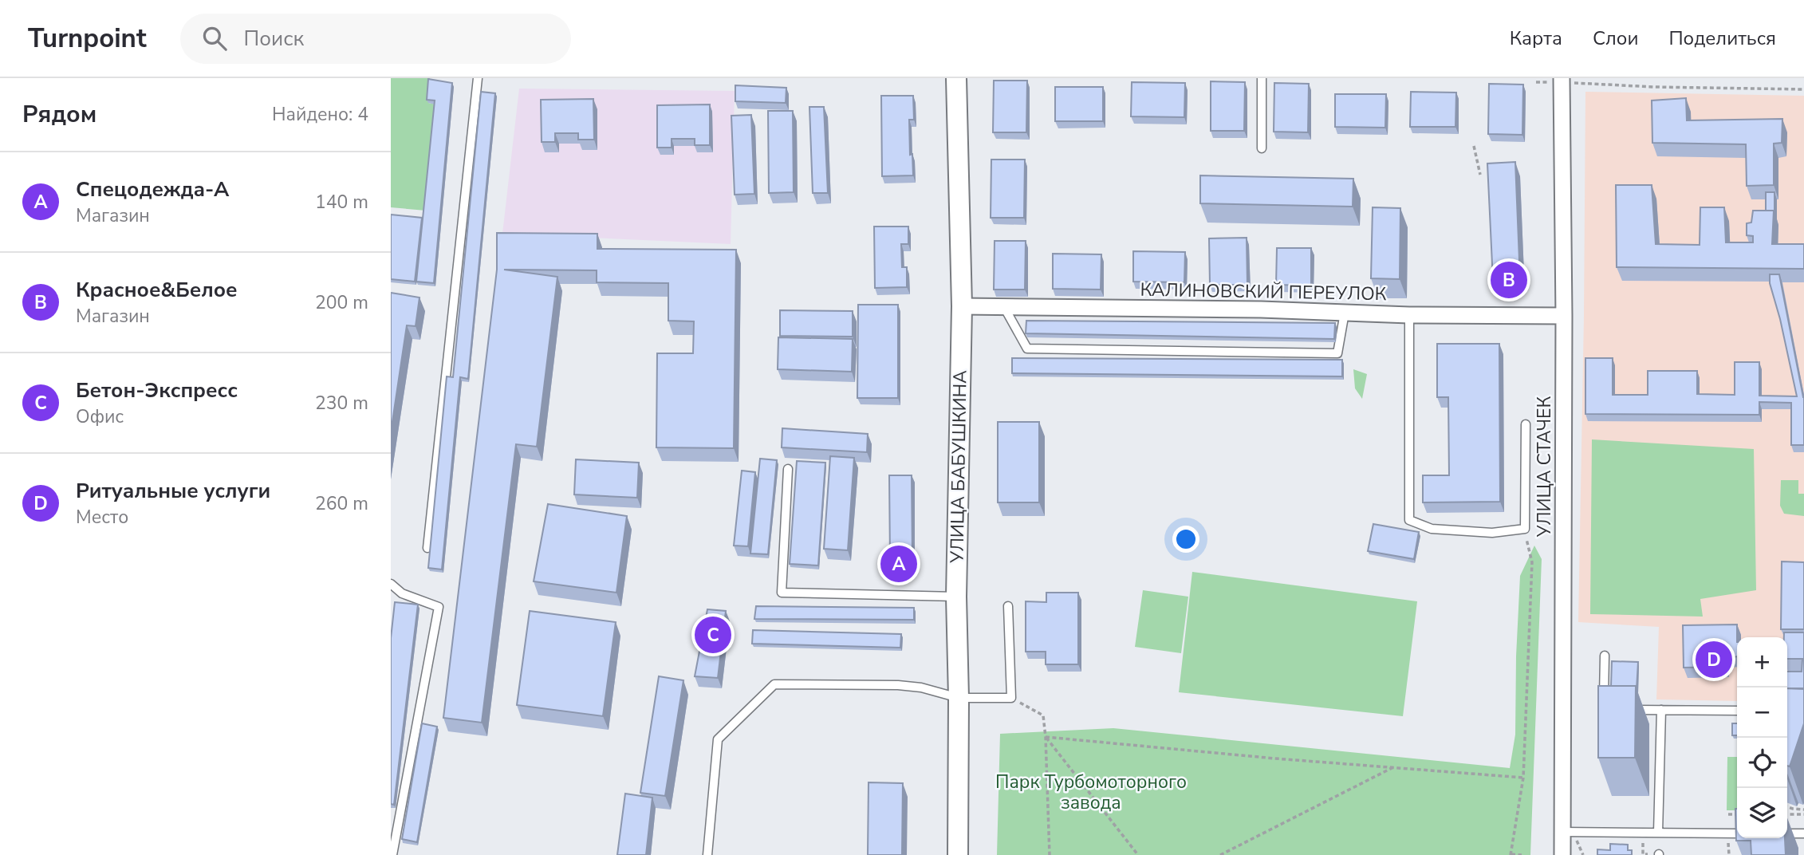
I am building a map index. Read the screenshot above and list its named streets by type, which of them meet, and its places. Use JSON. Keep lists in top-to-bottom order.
{
  "streets": {
    "street": ["КАЛИНОВСКИЙ ПЕРЕУЛОК", "УЛИЦА БАБУШКИНА", "УЛИЦА СТАЧЕК"]
  },
  "crossings": [
    ["КАЛИНОВСКИЙ ПЕРЕУЛОК", "УЛИЦА БАБУШКИНА"],
    ["КАЛИНОВСКИЙ ПЕРЕУЛОК", "УЛИЦА СТАЧЕК"]
  ],
  "parks": ["Парк Турбомоторного завода"],
  "page": {
    "header": "Turnpoint",
    "search": "Поиск",
    "nav": ["Карта", "Слои", "Поделиться"],
    "heading": ["Рядом", "Найдено: 4"],
    "list": [
      {
        "mark": "A",
        "name": "Спецодежда-А",
        "note": "Магазин",
        "value": "140 m"
      },
      {
        "mark": "B",
        "name": "Красное&Белое",
        "note": "Магазин",
        "value": "200 m"
      },
      {
        "mark": "C",
        "name": "Бетон-Экспресс",
        "note": "Офис",
        "value": "230 m"
      },
      {
        "mark": "D",
        "name": "Ритуальные услуги",
        "note": "Место",
        "value": "260 m"
      }
    ],
    "pins": [
      "B",
      "A",
      "C",
      "D"
    ],
    "map_buttons": ["+", "−"]
  }
}
